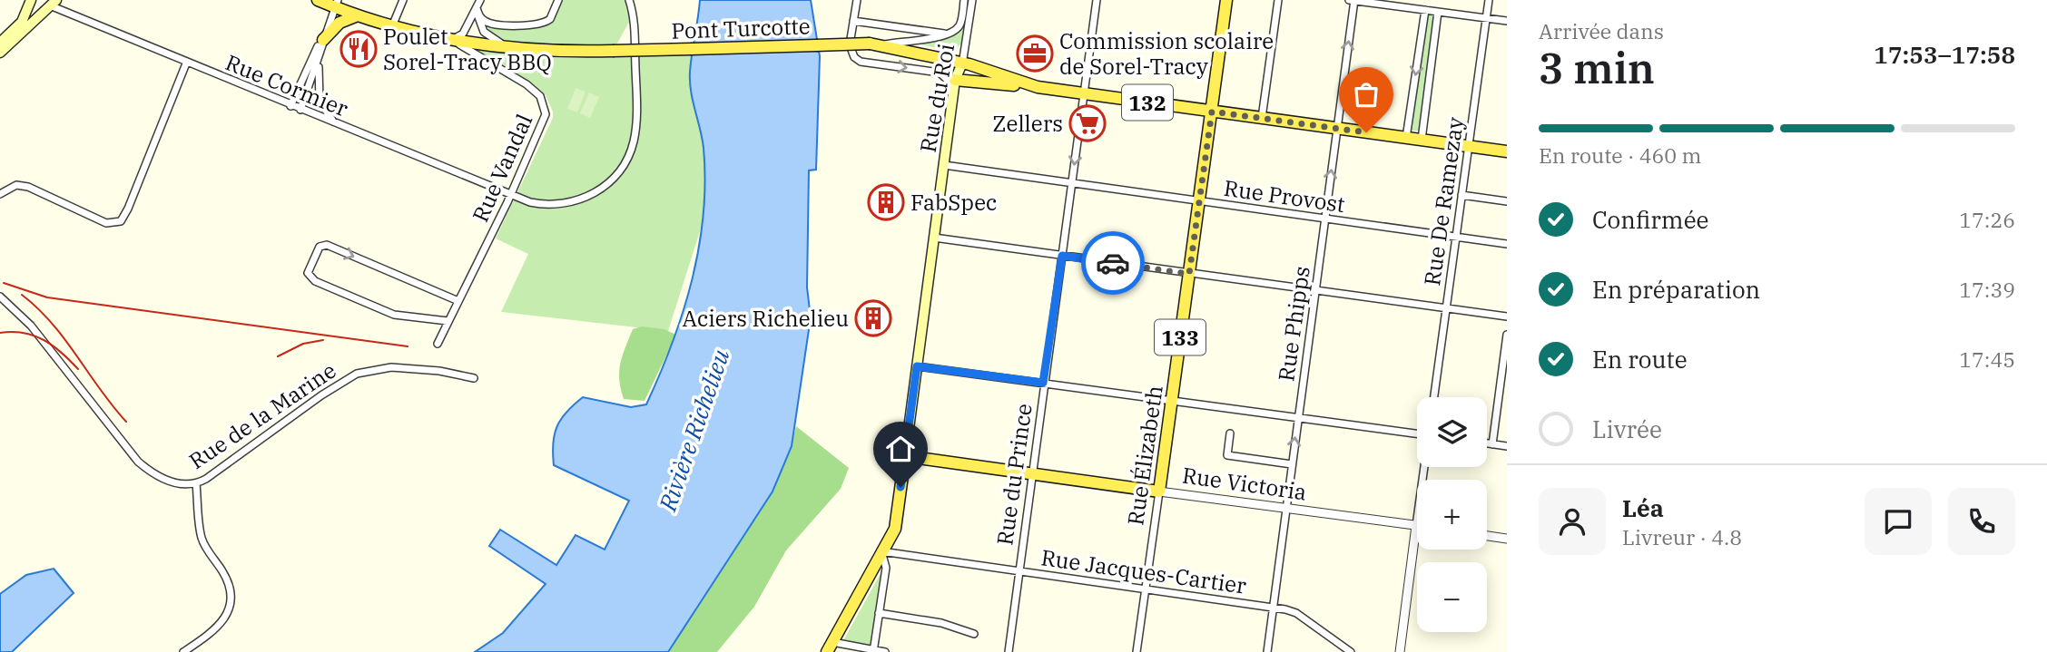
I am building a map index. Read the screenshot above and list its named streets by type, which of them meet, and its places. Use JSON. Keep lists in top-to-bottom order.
{
  "streets": {
    "main road": [
      "Pont Turcotte",
      "Rue du Roi",
      "132",
      "133",
      "Rue Élizabeth",
      "Rue Victoria"
    ],
    "street": [
      "Rue Cormier",
      "Rue Vandal",
      "Rue Provost",
      "Rue De Ramezay",
      "Rue Phipps",
      "Rue de la Marine",
      "Rue du Prince",
      "Rue Jacques-Cartier"
    ]
  },
  "crossings": [
    ["Pont Turcotte", "Rue du Roi"],
    ["Pont Turcotte", "132"],
    ["Rue Cormier", "Rue Vandal"],
    ["Rue du Roi", "132"],
    ["Rue du Roi", "Rue Provost"],
    ["Rue du Roi", "Rue Victoria"],
    ["Rue du Roi", "Rue Jacques-Cartier"],
    ["132", "Rue Vandal"],
    ["132", "Rue De Ramezay"],
    ["132", "Rue Phipps"],
    ["132", "Rue Élizabeth"],
    ["132", "Rue du Prince"],
    ["Rue Provost", "Rue De Ramezay"],
    ["Rue Provost", "Rue Phipps"],
    ["Rue Provost", "Rue Élizabeth"],
    ["Rue Provost", "Rue du Prince"],
    ["Rue Phipps", "Rue Victoria"],
    ["Rue Phipps", "Rue Jacques-Cartier"],
    ["Rue Élizabeth", "Rue Victoria"],
    ["Rue Élizabeth", "Rue Jacques-Cartier"],
    ["Rue du Prince", "Rue Victoria"],
    ["Rue du Prince", "Rue Jacques-Cartier"]
  ],
  "one_way": ["Rue Phipps"],
  "water": ["Rivière Richelieu"],
  "places": {
    "restaurant": ["Poulet Sorel-Tracy BBQ"],
    "office": ["Commission scolaire de Sorel-Tracy"],
    "supermarket": ["Zellers"],
    "building": ["FabSpec", "Aciers Richelieu"]
  },
  "page": {
    "heading": ["3 min", "Arrivée dans", "17:53–17:58"],
    "panel": ["Léa", "Livreur · 4.8"],
    "bar": "En route · 460 m",
    "list": [
      ["Confirmée", "17:26"],
      ["En préparation", "17:39"],
      ["En route", "17:45"],
      "Livrée"
    ],
    "map_buttons": ["+", "−"]
  }
}
